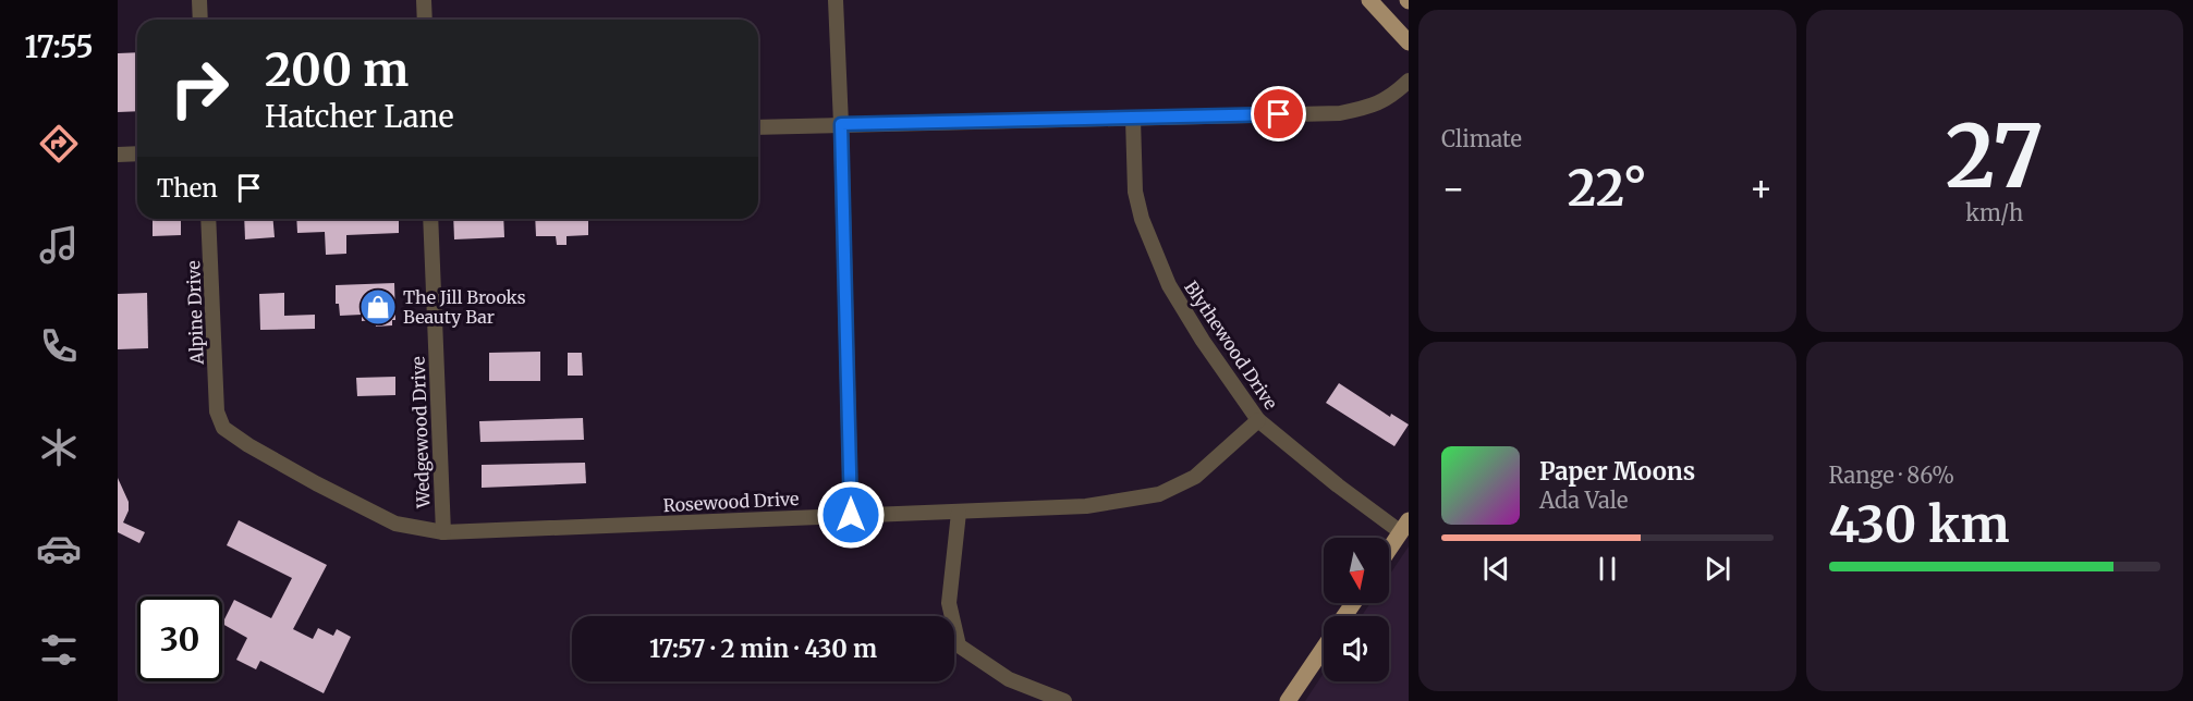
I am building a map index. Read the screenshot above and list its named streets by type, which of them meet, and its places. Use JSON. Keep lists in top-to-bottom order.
{
  "streets": {
    "street": [
      "Alpine Drive",
      "Blythewood Drive",
      "Wedgewood Drive",
      "Rosewood Drive"
    ]
  },
  "crossings": [
    ["Alpine Drive", "Rosewood Drive"],
    ["Blythewood Drive", "Rosewood Drive"],
    ["Wedgewood Drive", "Rosewood Drive"]
  ],
  "places": {
    "shop": ["The Jill Brooks Beauty Bar"]
  },
  "north": "bottom",
  "page": {
    "tabs": "17:55",
    "tile": [
      "Climate",
      ["27", "km/h"],
      ["Range · 86%", "430 km"]
    ],
    "turn": ["200 m", "Hatcher Lane"],
    "then": "Then",
    "heat": ["−", "22°", "+"],
    "song": ["Paper Moons", "Ada Vale"],
    "limit": "30",
    "trip": "17:57 · 2 min · 430 m"
  }
}
